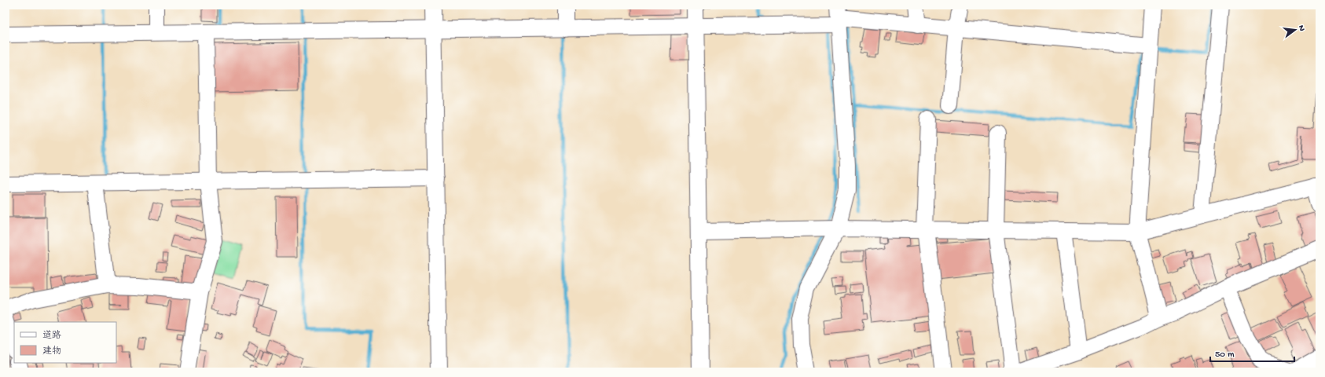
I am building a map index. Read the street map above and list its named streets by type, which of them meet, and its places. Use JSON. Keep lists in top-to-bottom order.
{
  "legend": ["道路", "建物"],
  "scale_bar": "50 m",
  "north": "right"
}
